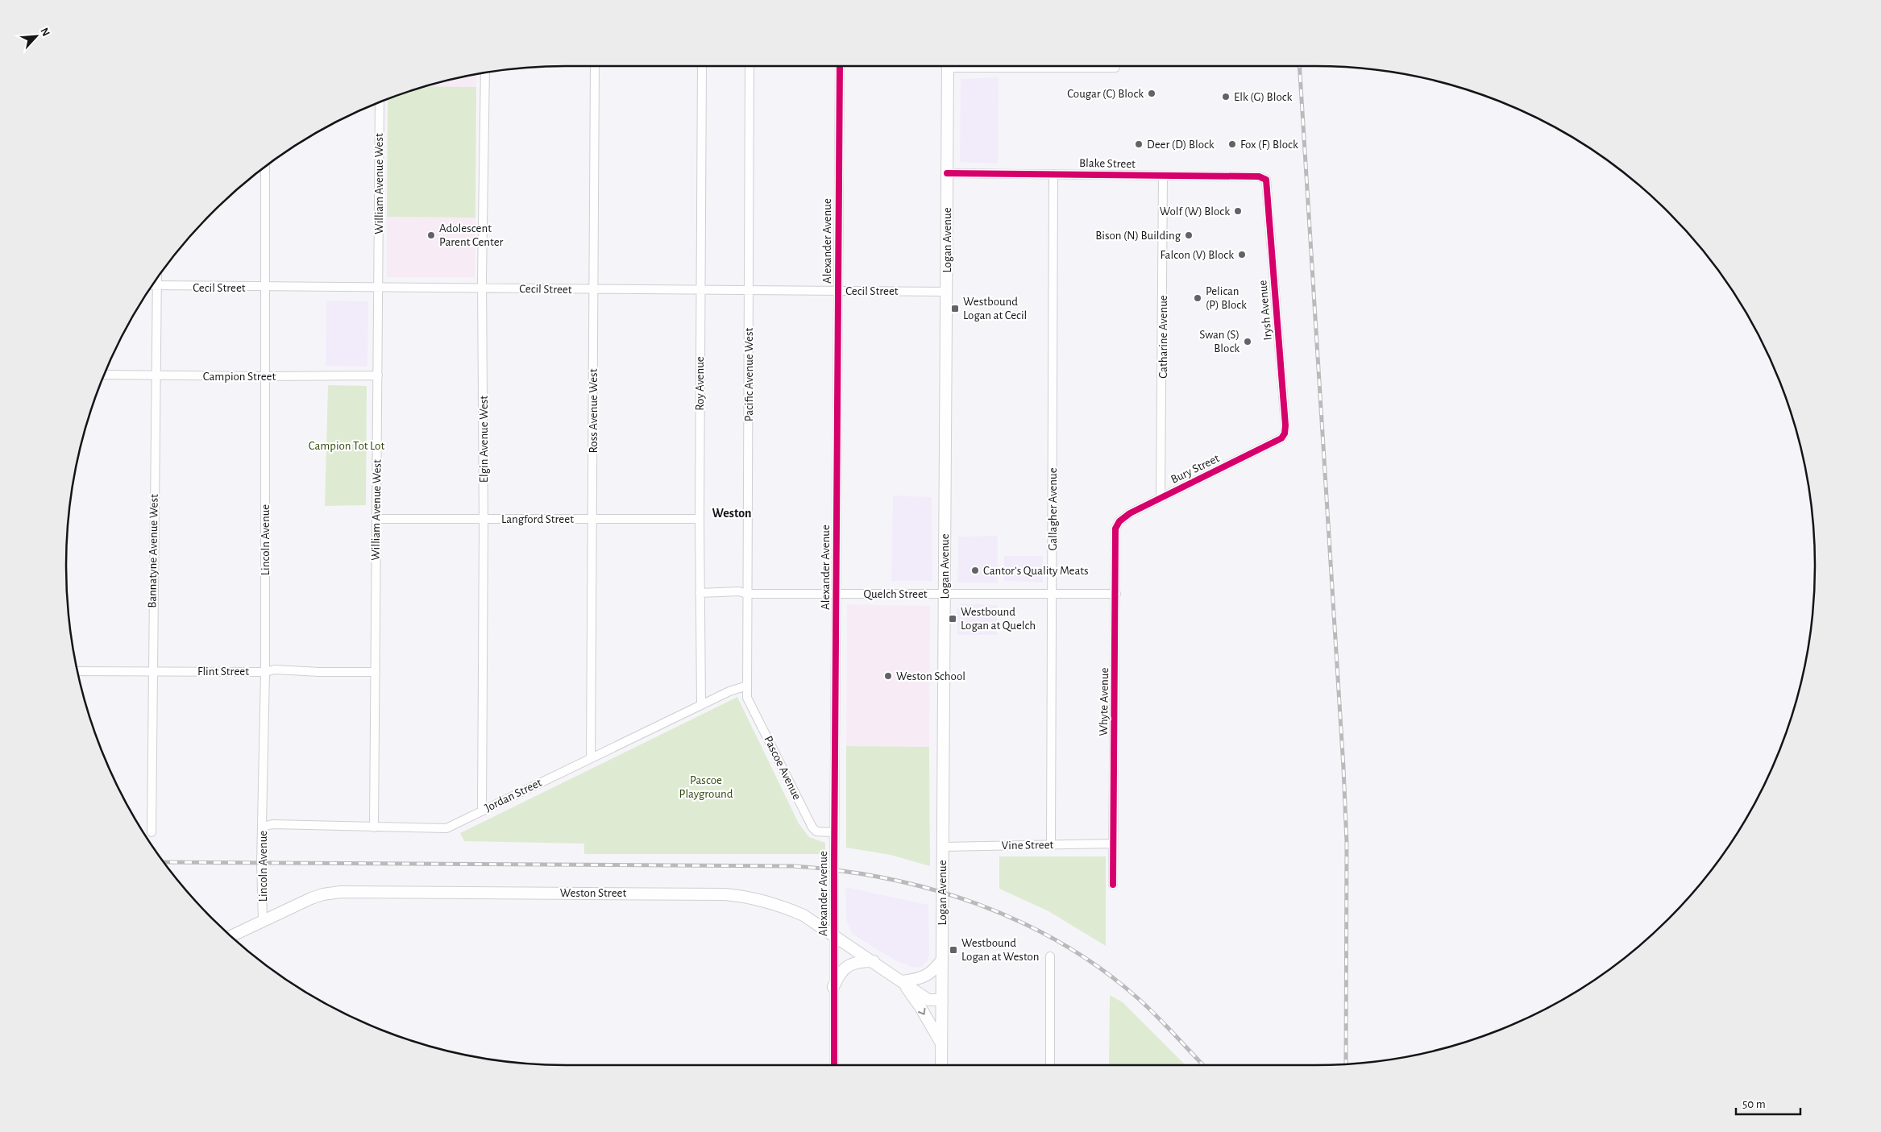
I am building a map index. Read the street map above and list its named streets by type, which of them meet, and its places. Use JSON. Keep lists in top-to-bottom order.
{
  "streets": {
    "main road": ["Logan Avenue", "Weston Street"],
    "street": [
      "Blake Street",
      "William Avenue West",
      "Alexander Avenue",
      "Cecil Street",
      "Irysh Avenue",
      "Catharine Avenue",
      "Pacific Avenue West",
      "Campion Street",
      "Roy Avenue",
      "Ross Avenue West",
      "Elgin Avenue West",
      "Bury Street",
      "Gallagher Avenue",
      "Langford Street",
      "Lincoln Avenue",
      "Bannatyne Avenue West",
      "Quelch Street",
      "Flint Street",
      "Whyte Avenue",
      "Pascoe Avenue",
      "Jordan Street",
      "Vine Street"
    ]
  },
  "crossings": [
    ["Blake Street", "Logan Avenue"],
    ["Blake Street", "Irysh Avenue"],
    ["Blake Street", "Catharine Avenue"],
    ["Blake Street", "Gallagher Avenue"],
    ["William Avenue West", "Cecil Street"],
    ["William Avenue West", "Campion Street"],
    ["William Avenue West", "Langford Street"],
    ["William Avenue West", "Flint Street"],
    ["William Avenue West", "Jordan Street"],
    ["Logan Avenue", "Cecil Street"],
    ["Logan Avenue", "Quelch Street"],
    ["Logan Avenue", "Vine Street"],
    ["Logan Avenue", "Weston Street"],
    ["Alexander Avenue", "Cecil Street"],
    ["Alexander Avenue", "Quelch Street"],
    ["Alexander Avenue", "Pascoe Avenue"],
    ["Alexander Avenue", "Weston Street"],
    ["Cecil Street", "Pacific Avenue West"],
    ["Cecil Street", "Roy Avenue"],
    ["Cecil Street", "Ross Avenue West"],
    ["Cecil Street", "Elgin Avenue West"],
    ["Cecil Street", "Lincoln Avenue"],
    ["Cecil Street", "Bannatyne Avenue West"],
    ["Irysh Avenue", "Bury Street"],
    ["Catharine Avenue", "Bury Street"],
    ["Pacific Avenue West", "Quelch Street"],
    ["Pacific Avenue West", "Pascoe Avenue"],
    ["Pacific Avenue West", "Jordan Street"],
    ["Campion Street", "Lincoln Avenue"],
    ["Campion Street", "Bannatyne Avenue West"],
    ["Roy Avenue", "Langford Street"],
    ["Roy Avenue", "Quelch Street"],
    ["Roy Avenue", "Jordan Street"],
    ["Ross Avenue West", "Langford Street"],
    ["Ross Avenue West", "Jordan Street"],
    ["Elgin Avenue West", "Langford Street"],
    ["Elgin Avenue West", "Jordan Street"],
    ["Bury Street", "Whyte Avenue"],
    ["Gallagher Avenue", "Quelch Street"],
    ["Gallagher Avenue", "Vine Street"],
    ["Lincoln Avenue", "Flint Street"],
    ["Lincoln Avenue", "Jordan Street"],
    ["Lincoln Avenue", "Weston Street"],
    ["Bannatyne Avenue West", "Flint Street"],
    ["Quelch Street", "Whyte Avenue"],
    ["Whyte Avenue", "Vine Street"],
    ["Pascoe Avenue", "Jordan Street"]
  ],
  "districts": ["Weston"],
  "parks": ["Campion Tot Lot", "Pascoe Playground"],
  "places": {
    "other": [
      "Cougar (C) Block",
      "Elk (G) Block",
      "Deer (D) Block",
      "Fox (F) Block",
      "Wolf (W) Block",
      "Adolescent Parent Center",
      "Bison (N) Building",
      "Falcon (V) Block",
      "Pelican (P) Block",
      "Swan (S) Block",
      "Cantor's Quality Meats",
      "Weston School"
    ],
    "transit": ["Westbound Logan at Cecil", "Westbound Logan at Quelch", "Westbound Logan at Weston"]
  },
  "scale_bar": "50 m",
  "north": "top right"
}
